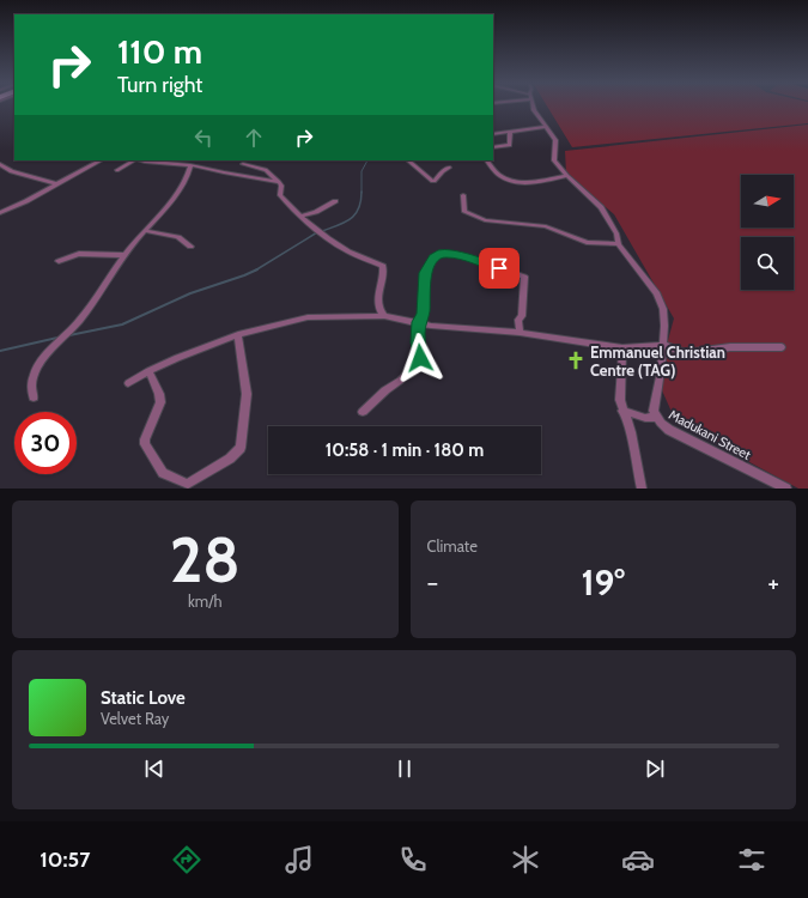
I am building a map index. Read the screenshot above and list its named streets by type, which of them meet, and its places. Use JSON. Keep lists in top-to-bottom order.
{
  "streets": {
    "street": ["Madukani Street"]
  },
  "places": {
    "church": ["Emmanuel Christian Centre (TAG)"]
  },
  "north": "right",
  "page": {
    "turn": ["110 m", "Turn right"],
    "limit": "30",
    "trip": "10:58 · 1 min · 180 m",
    "tile": [
      ["28", "km/h"],
      "Climate"
    ],
    "heat": ["−", "19°", "+"],
    "song": ["Static Love", "Velvet Ray"],
    "tabs": "10:57"
  }
}
